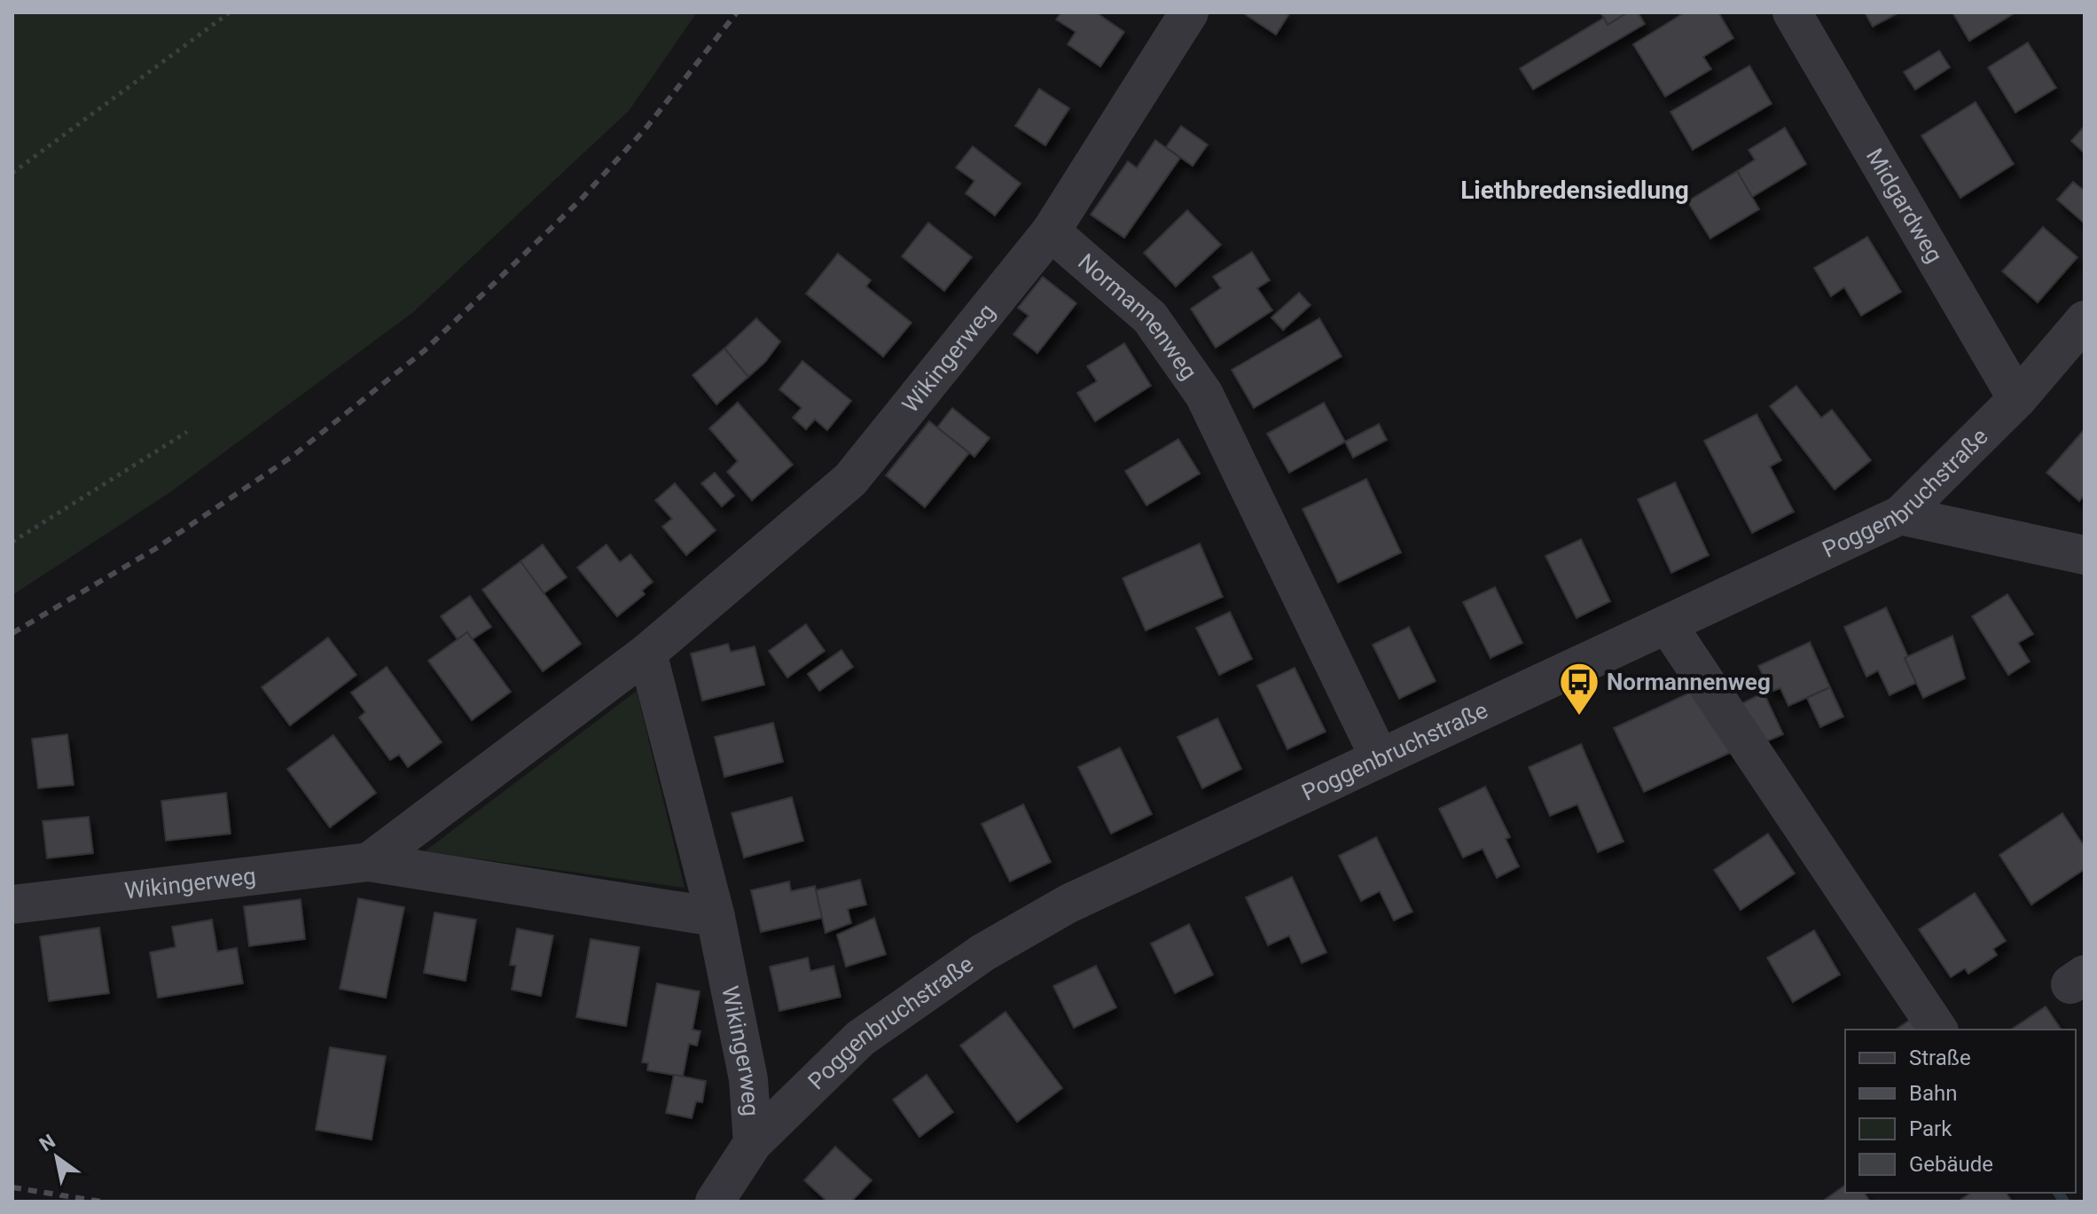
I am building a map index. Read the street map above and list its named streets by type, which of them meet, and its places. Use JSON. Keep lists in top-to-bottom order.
{
  "streets": {
    "street": [
      "Midgardweg",
      "Normannenweg",
      "Wikingerweg",
      "Poggenbruchstraße"
    ]
  },
  "crossings": [
    ["Midgardweg", "Poggenbruchstraße"],
    ["Normannenweg", "Wikingerweg"],
    ["Normannenweg", "Poggenbruchstraße"],
    ["Wikingerweg", "Poggenbruchstraße"]
  ],
  "districts": ["Liethbredensiedlung"],
  "places": {
    "bus stop": ["Normannenweg"]
  },
  "legend": [
    "Straße",
    "Bahn",
    "Park",
    "Gebäude"
  ],
  "north": "top left"
}
